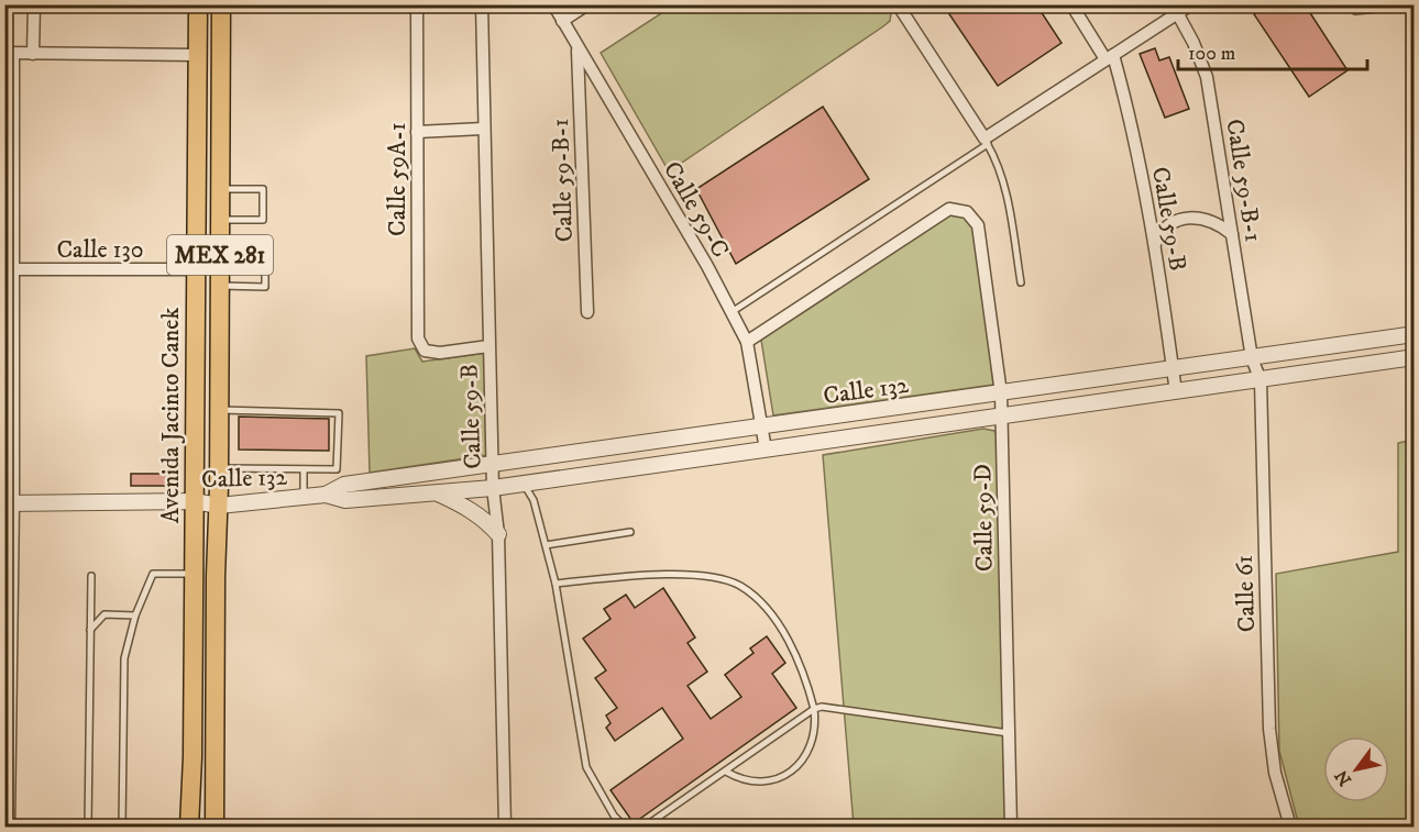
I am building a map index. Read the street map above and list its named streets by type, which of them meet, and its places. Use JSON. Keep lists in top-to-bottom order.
{
  "streets": {
    "main road": ["MEX 281", "Avenida Jacinto Canek"],
    "street": [
      "Calle 59A-1",
      "Calle 59-B-1",
      "Calle 59-C",
      "Calle 59-B",
      "Calle 130",
      "Calle 132",
      "Calle 59-D",
      "Calle 61"
    ]
  },
  "crossings": [
    ["Calle 59A-1", "Calle 59-B"],
    ["Calle 59-B-1", "Calle 59-C"],
    ["Calle 59-B-1", "Calle 132"],
    ["Calle 59-B-1", "Calle 61"],
    ["Calle 59-C", "Calle 132"],
    ["Calle 59-C", "Calle 59-D"],
    ["Calle 59-B", "Calle 132"],
    ["Calle 130", "Avenida Jacinto Canek"],
    ["Calle 132", "Avenida Jacinto Canek"],
    ["Calle 132", "Calle 59-D"],
    ["Calle 132", "Calle 61"]
  ],
  "scale_bar": "100 m",
  "north": "bottom left"
}
